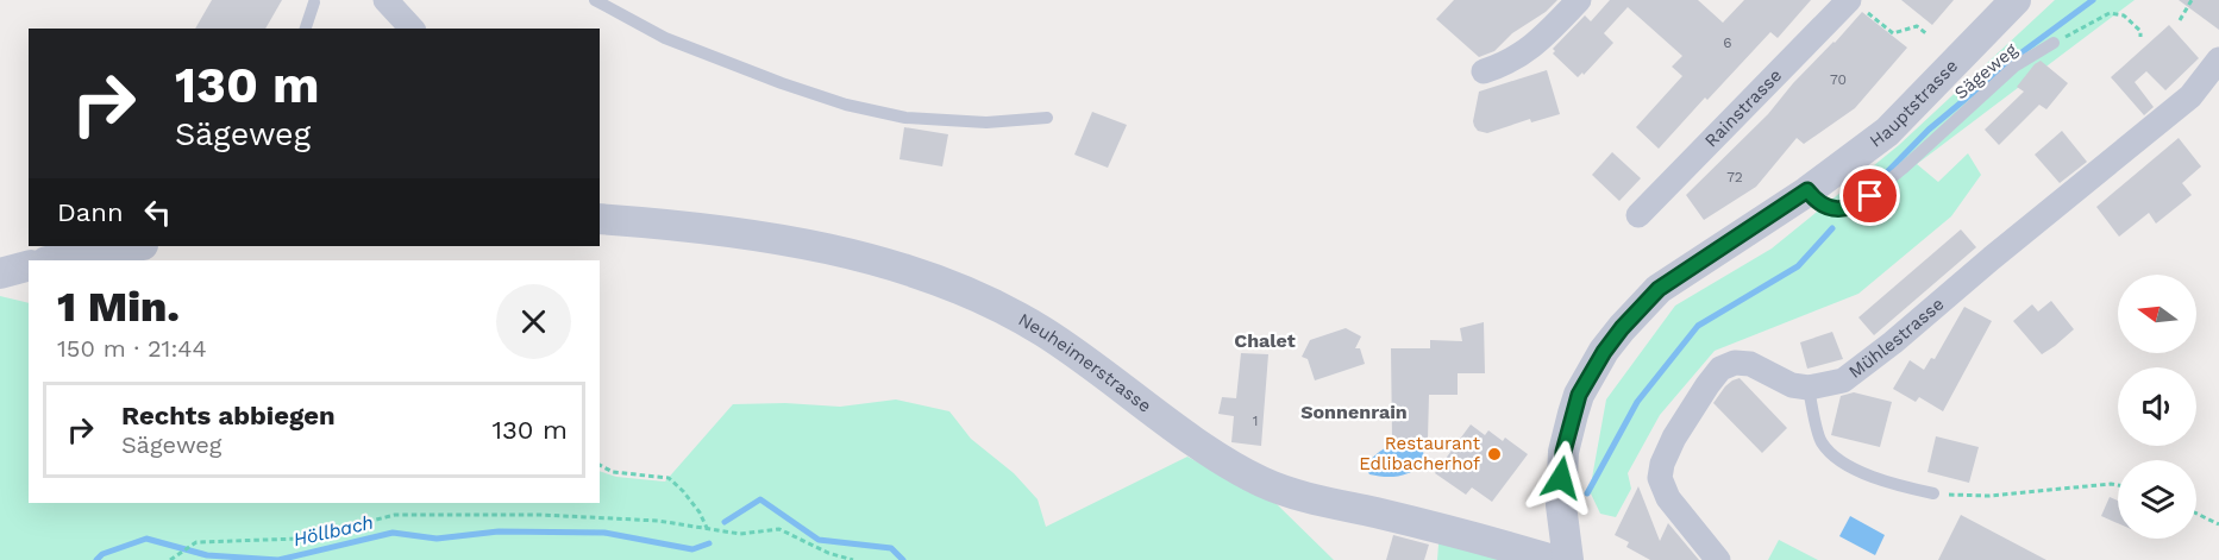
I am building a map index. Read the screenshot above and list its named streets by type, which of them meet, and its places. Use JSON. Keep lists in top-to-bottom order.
{
  "streets": {
    "street": [
      "Hauptstrasse",
      "Rainstrasse",
      "Mühlestrasse",
      "Neuheimerstrasse"
    ],
    "lane": ["Sägeweg"]
  },
  "crossings": [
    ["Sägeweg", "Hauptstrasse"]
  ],
  "districts": ["Chalet", "Sonnenrain"],
  "water": ["Höllbach"],
  "places": ["Restaurant Edlibacherhof"],
  "house_numbers": [
    "6",
    "70",
    "72",
    "1"
  ],
  "north": "left",
  "page": {
    "turn": ["130 m", "Sägeweg"],
    "then": "Dann",
    "heading": ["1 Min.", "150 m · 21:44"],
    "list": [
      {
        "name": "Rechts abbiegen",
        "note": "Sägeweg",
        "value": "130 m"
      }
    ]
  }
}
